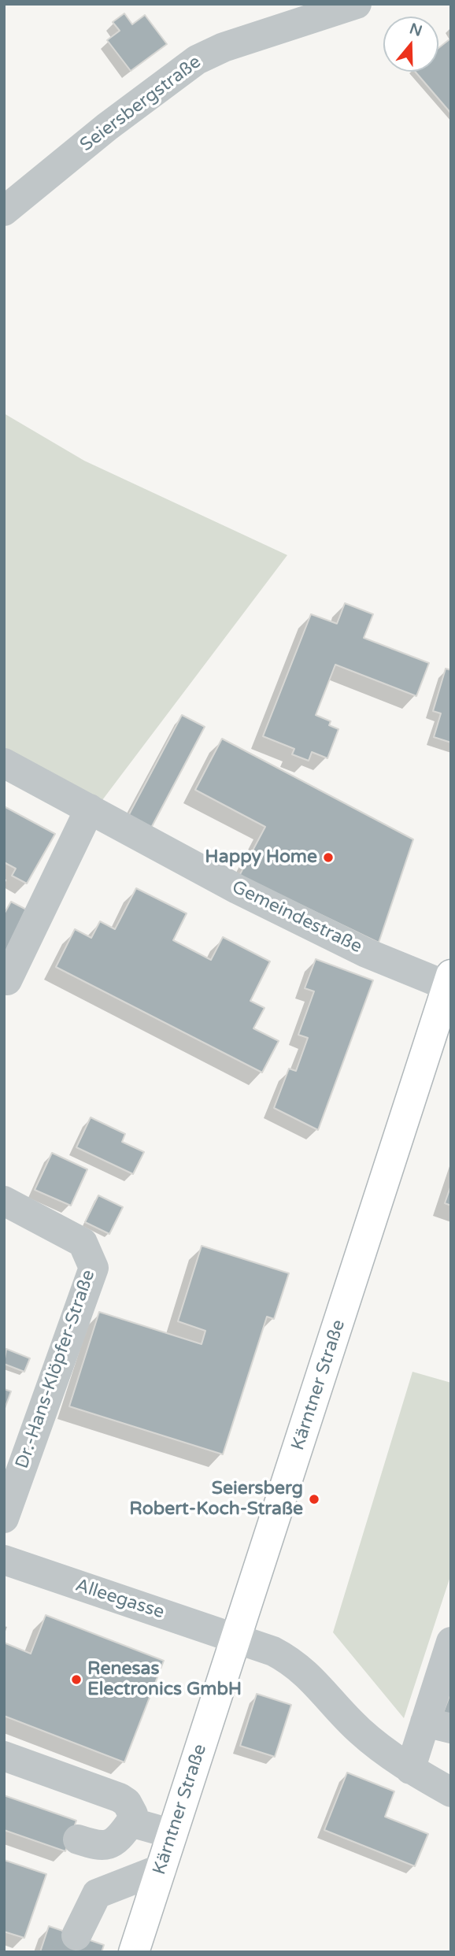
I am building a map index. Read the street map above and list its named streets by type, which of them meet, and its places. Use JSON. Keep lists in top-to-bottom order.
{
  "streets": {
    "main road": ["Kärntner Straße"],
    "street": [
      "Seiersbergstraße",
      "Gemeindestraße",
      "Dr.-Hans-Klöpfer-Straße",
      "Alleegasse"
    ]
  },
  "crossings": [
    ["Gemeindestraße", "Kärntner Straße"],
    ["Kärntner Straße", "Alleegasse"]
  ],
  "places": ["Happy Home", "Seiersberg Robert-Koch-Straße", "Renesas Electronics GmbH"],
  "north": "top"
}
